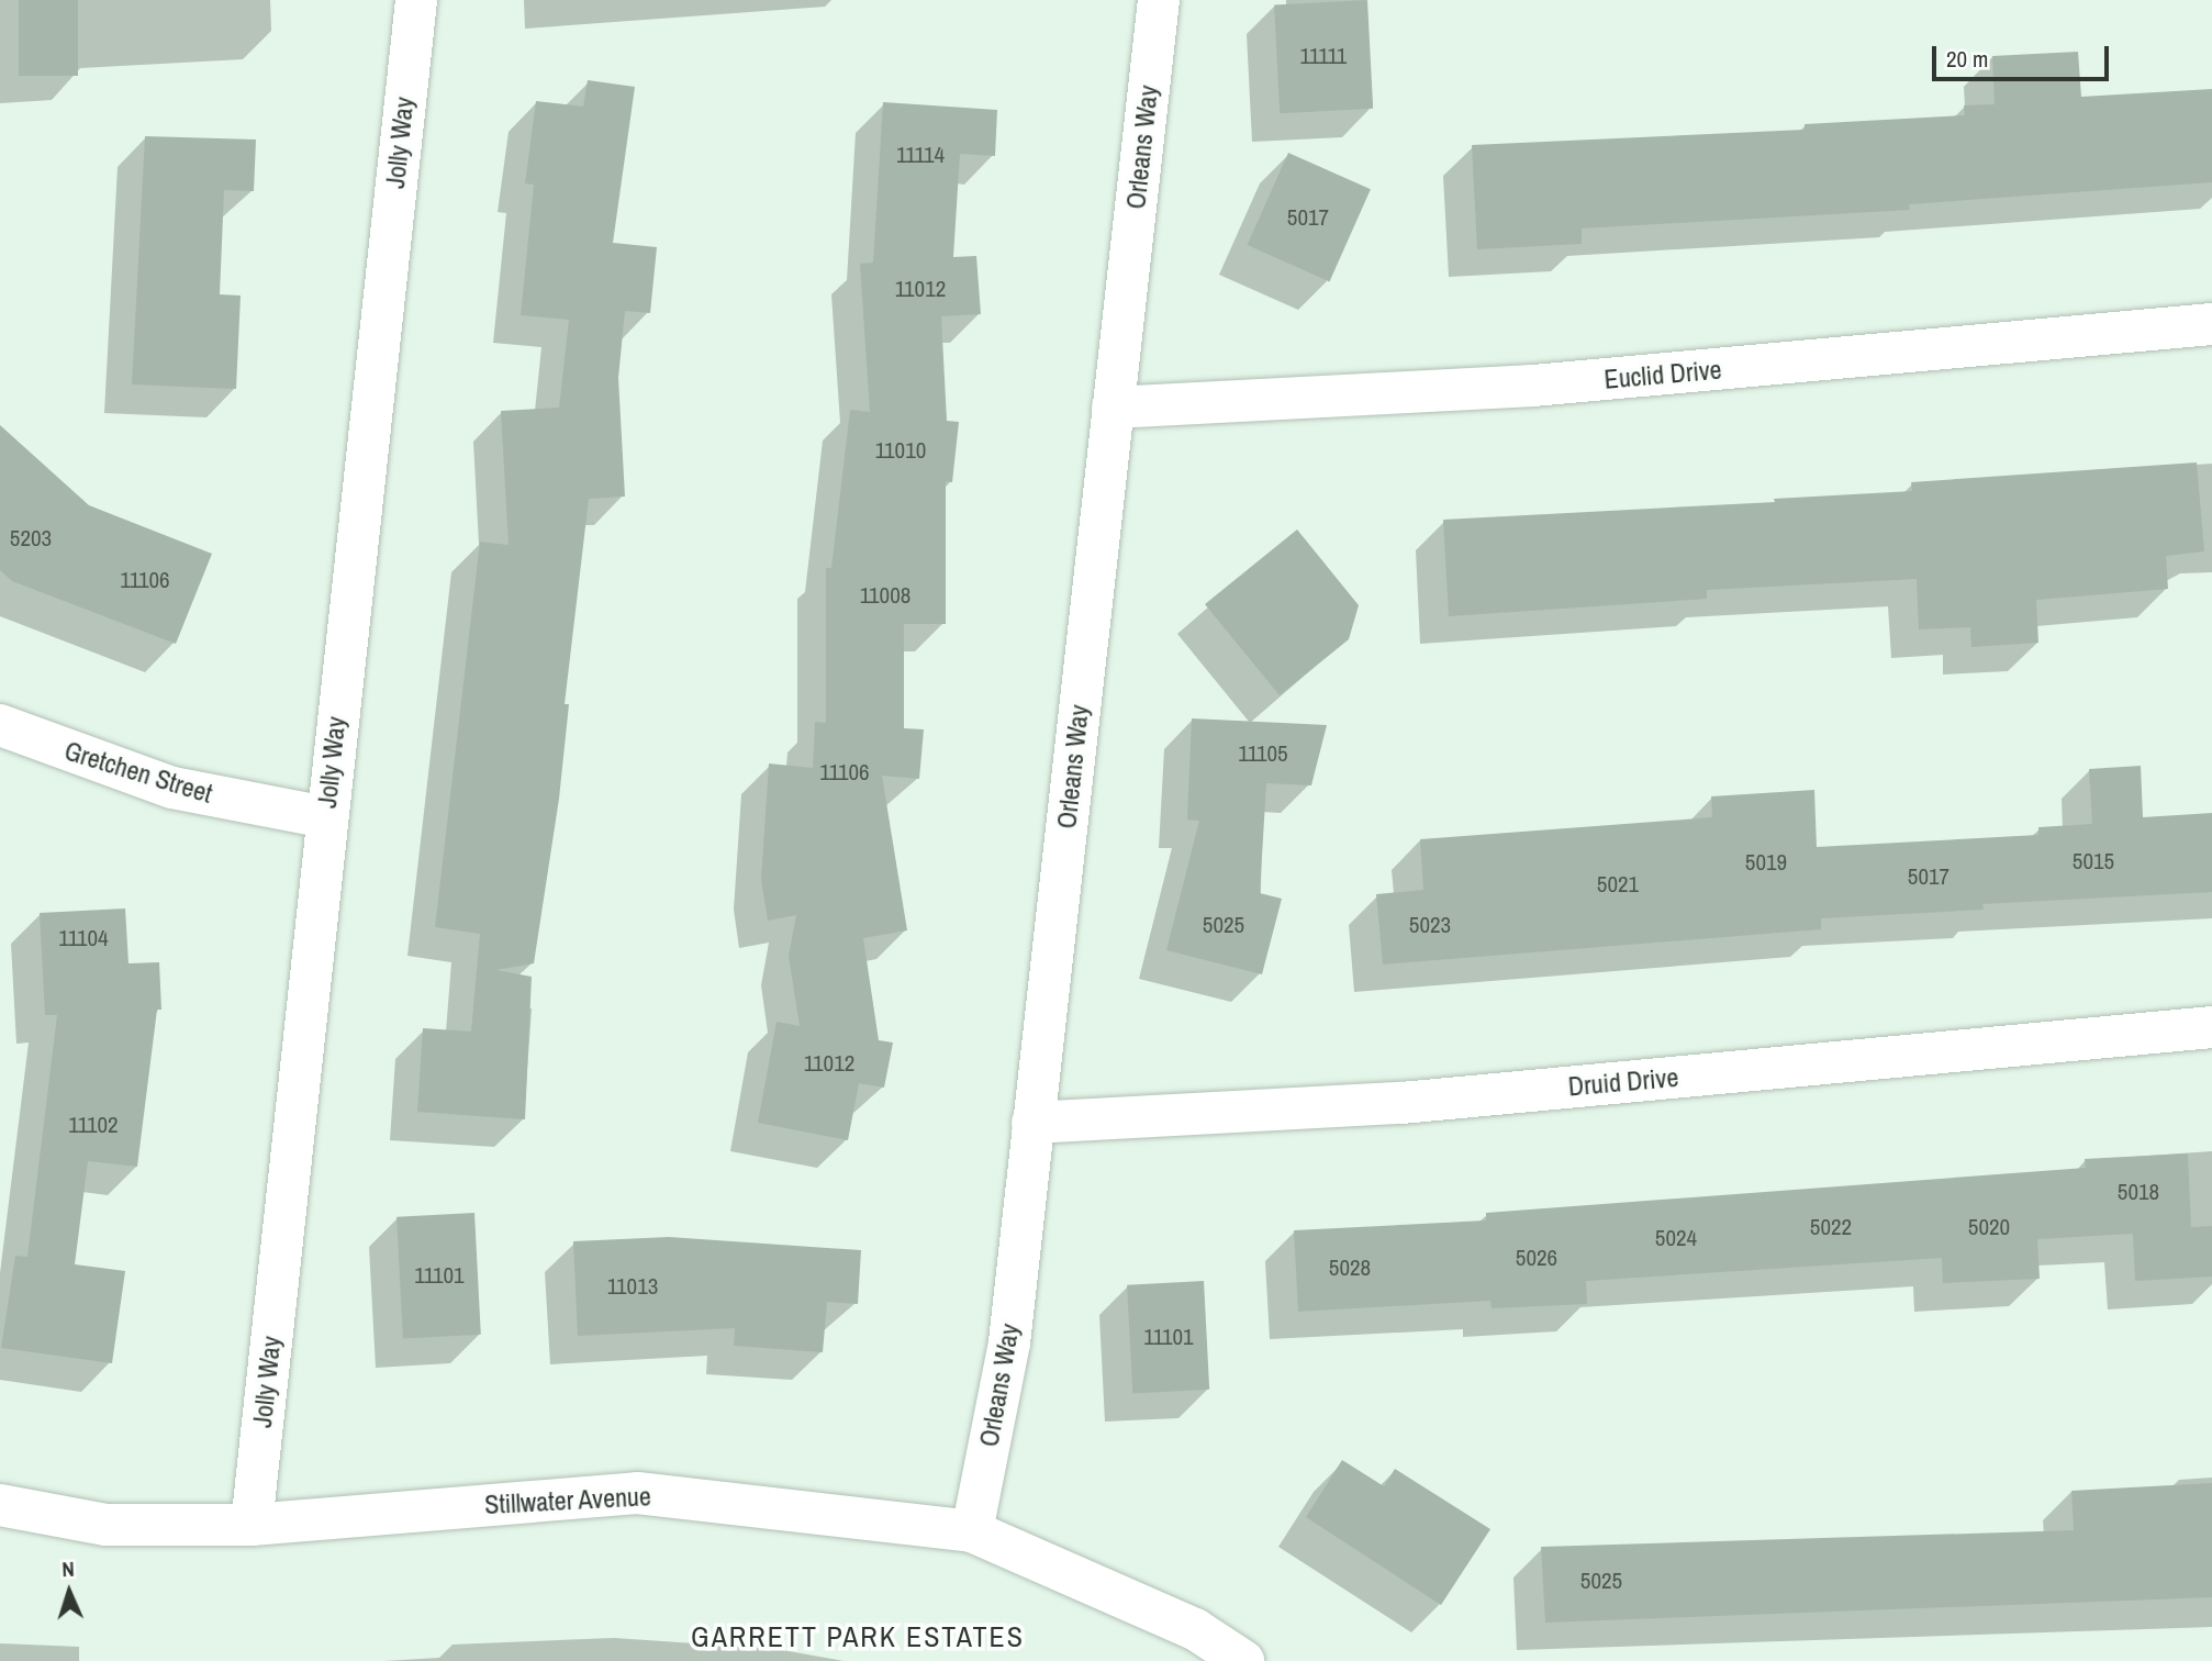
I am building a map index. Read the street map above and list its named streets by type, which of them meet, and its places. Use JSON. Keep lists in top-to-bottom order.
{
  "streets": {
    "street": [
      "Jolly Way",
      "Orleans Way",
      "Euclid Drive",
      "Gretchen Street",
      "Druid Drive",
      "Stillwater Avenue"
    ]
  },
  "crossings": [
    ["Jolly Way", "Gretchen Street"],
    ["Jolly Way", "Stillwater Avenue"],
    ["Orleans Way", "Euclid Drive"],
    ["Orleans Way", "Druid Drive"],
    ["Orleans Way", "Stillwater Avenue"]
  ],
  "districts": ["GARRETT PARK ESTATES"],
  "house_numbers": [
    "11111",
    "11114",
    "5017",
    "11012",
    "11010",
    "5203",
    "11106",
    "11008",
    "11105",
    "11106",
    "5015",
    "5019",
    "5017",
    "5021",
    "5025",
    "5023",
    "11104",
    "11012",
    "11102",
    "5018",
    "5022",
    "5020",
    "5024",
    "5026",
    "5028",
    "11101",
    "11013",
    "11101",
    "5025"
  ],
  "scale_bar": "20 m",
  "north": "top"
}
